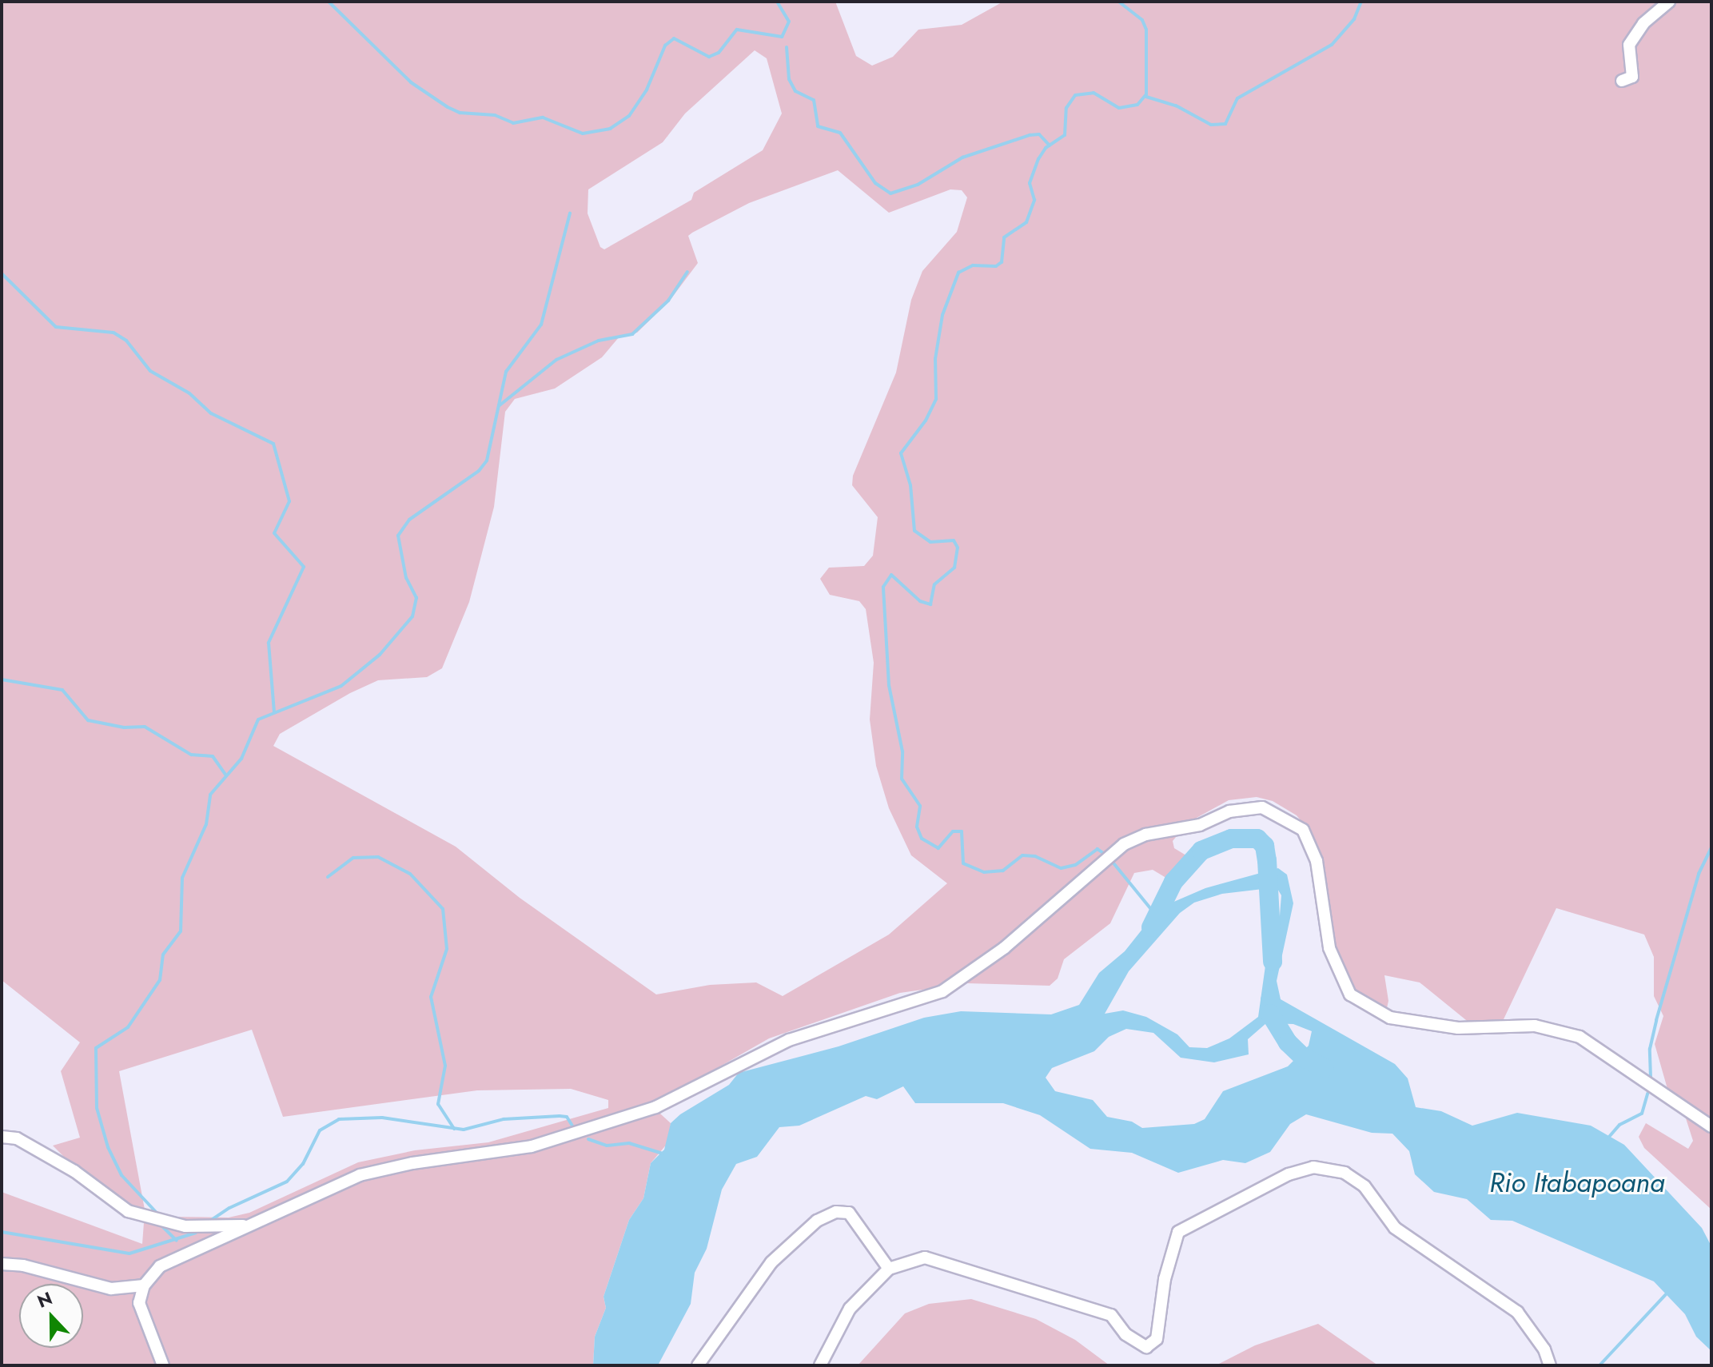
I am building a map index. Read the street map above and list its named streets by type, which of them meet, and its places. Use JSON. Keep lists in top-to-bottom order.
{
  "water": ["Rio Itabapoana"],
  "north": "top"
}
